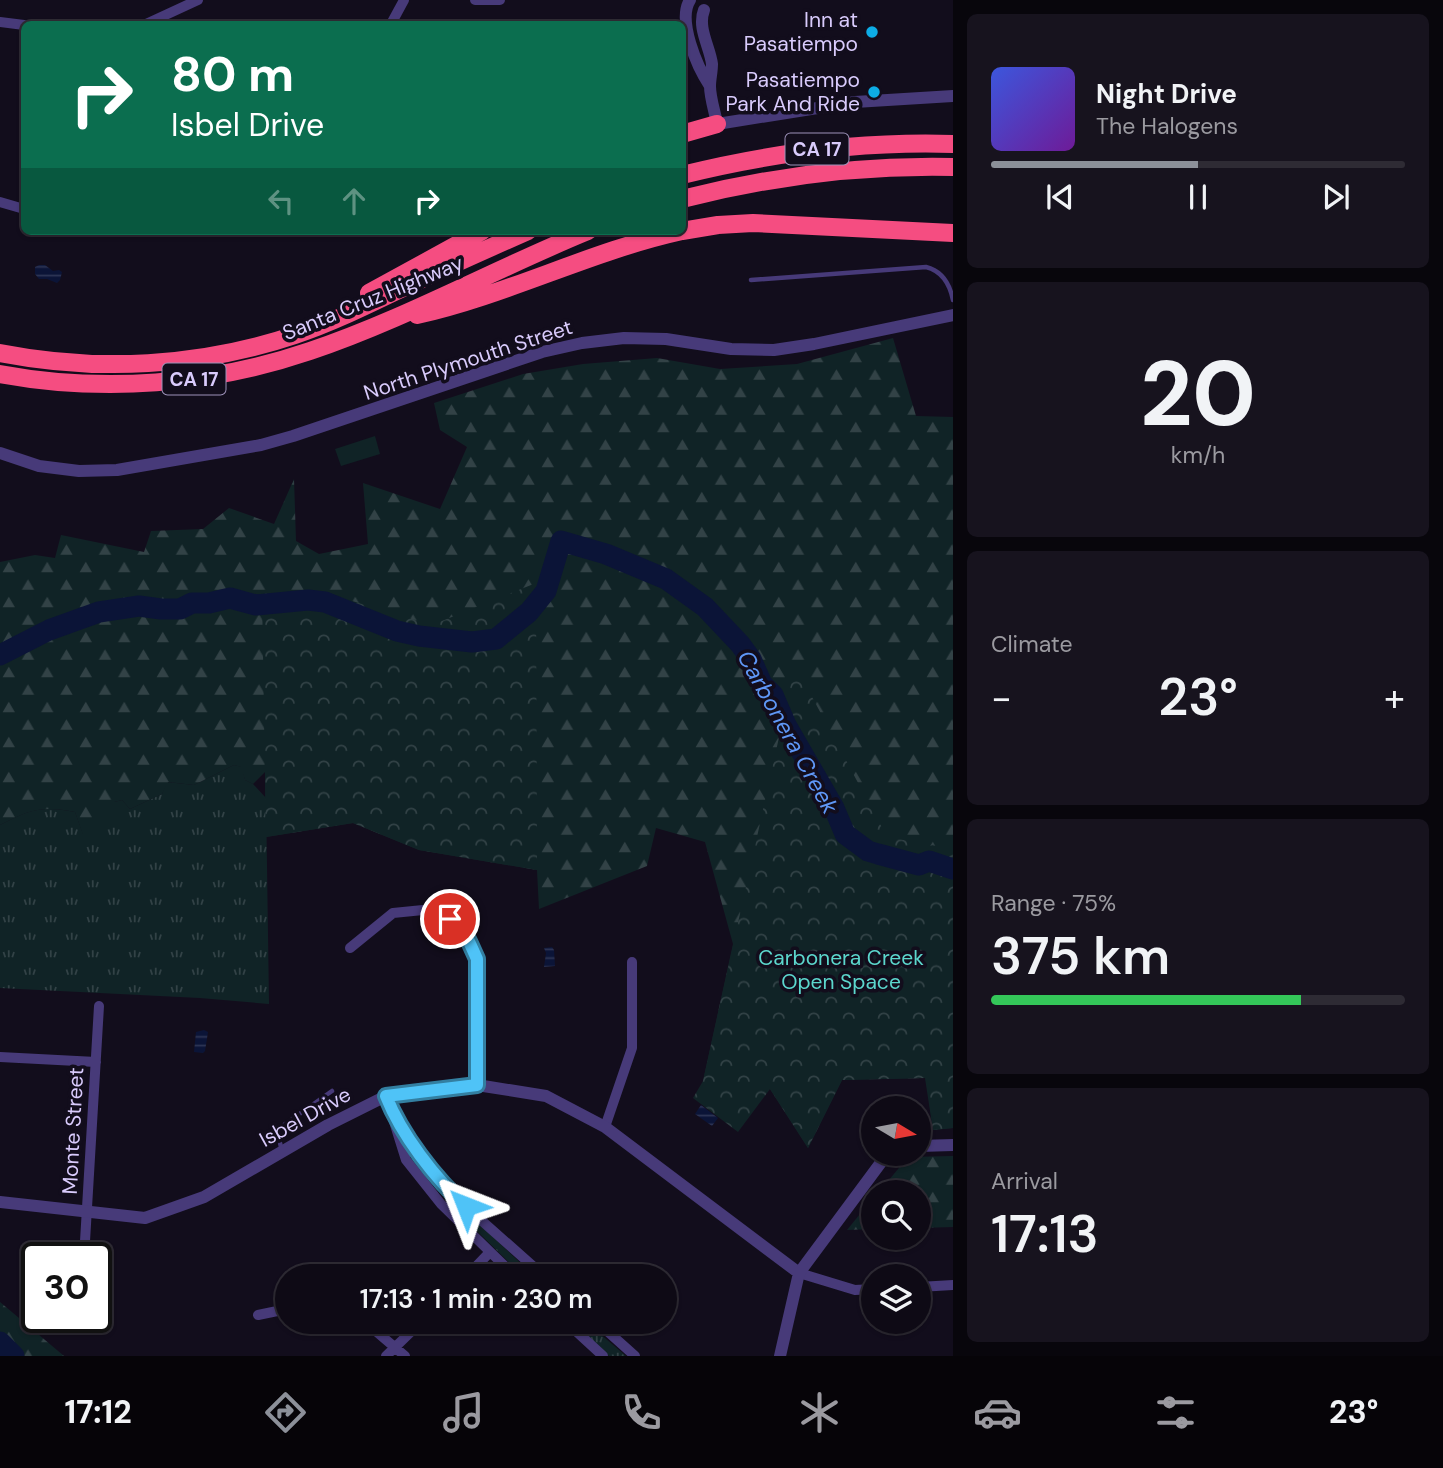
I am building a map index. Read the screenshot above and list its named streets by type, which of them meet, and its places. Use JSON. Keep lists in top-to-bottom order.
{
  "streets": {
    "highway": ["CA 17", "Santa Cruz Highway"],
    "street": ["North Plymouth Street", "Isbel Drive", "Monte Street"]
  },
  "crossings": [
    ["Isbel Drive", "Monte Street"]
  ],
  "water": ["Carbonera Creek"],
  "parks": ["Carbonera Creek Open Space"],
  "places": ["Inn at Pasatiempo", "Pasatiempo Park And Ride"],
  "north": "right",
  "page": {
    "turn": ["80 m", "Isbel Drive"],
    "song": ["Night Drive", "The Halogens"],
    "tile": [
      ["20", "km/h"],
      "Climate",
      ["Range · 75%", "375 km"],
      ["Arrival", "17:13"]
    ],
    "heat": ["−", "23°", "+"],
    "limit": "30",
    "trip": "17:13 · 1 min · 230 m",
    "tabs": ["17:12", "23°"]
  }
}
